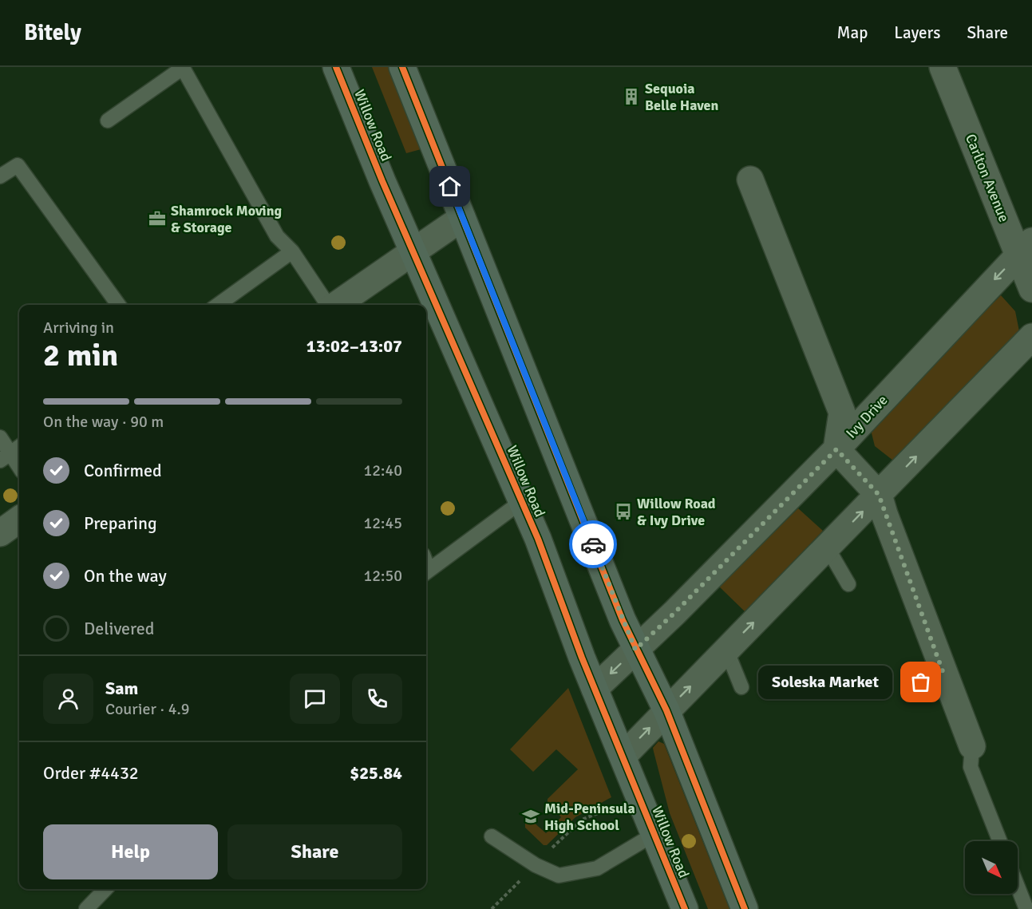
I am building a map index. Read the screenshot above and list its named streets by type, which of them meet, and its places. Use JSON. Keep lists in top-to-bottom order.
{
  "streets": {
    "main road": ["Willow Road"],
    "street": ["Carlton Avenue", "Ivy Drive"]
  },
  "crossings": [
    ["Willow Road", "Ivy Drive"],
    ["Carlton Avenue", "Ivy Drive"]
  ],
  "places": {
    "building": ["Sequoia Belle Haven"],
    "office": ["Shamrock Moving & Storage"],
    "bus stop": ["Willow Road & Ivy Drive"],
    "other": ["Soleska Market"],
    "school or university": ["Mid-Peninsula High School"]
  },
  "north": "bottom right",
  "page": {
    "header": "Bitely",
    "nav": ["Map", "Layers", "Share"],
    "heading": ["2 min", "Arriving in", "13:02–13:07"],
    "panel": [
      "Sam",
      "Courier · 4.9",
      "Order #4432",
      "$25.84"
    ],
    "bar": "On the way · 90 m",
    "list": [
      ["Confirmed", "12:40"],
      ["Preparing", "12:45"],
      ["On the way", "12:50"],
      "Delivered"
    ],
    "bubble": "Soleska Market",
    "buttons": ["Help", "Share"]
  }
}
